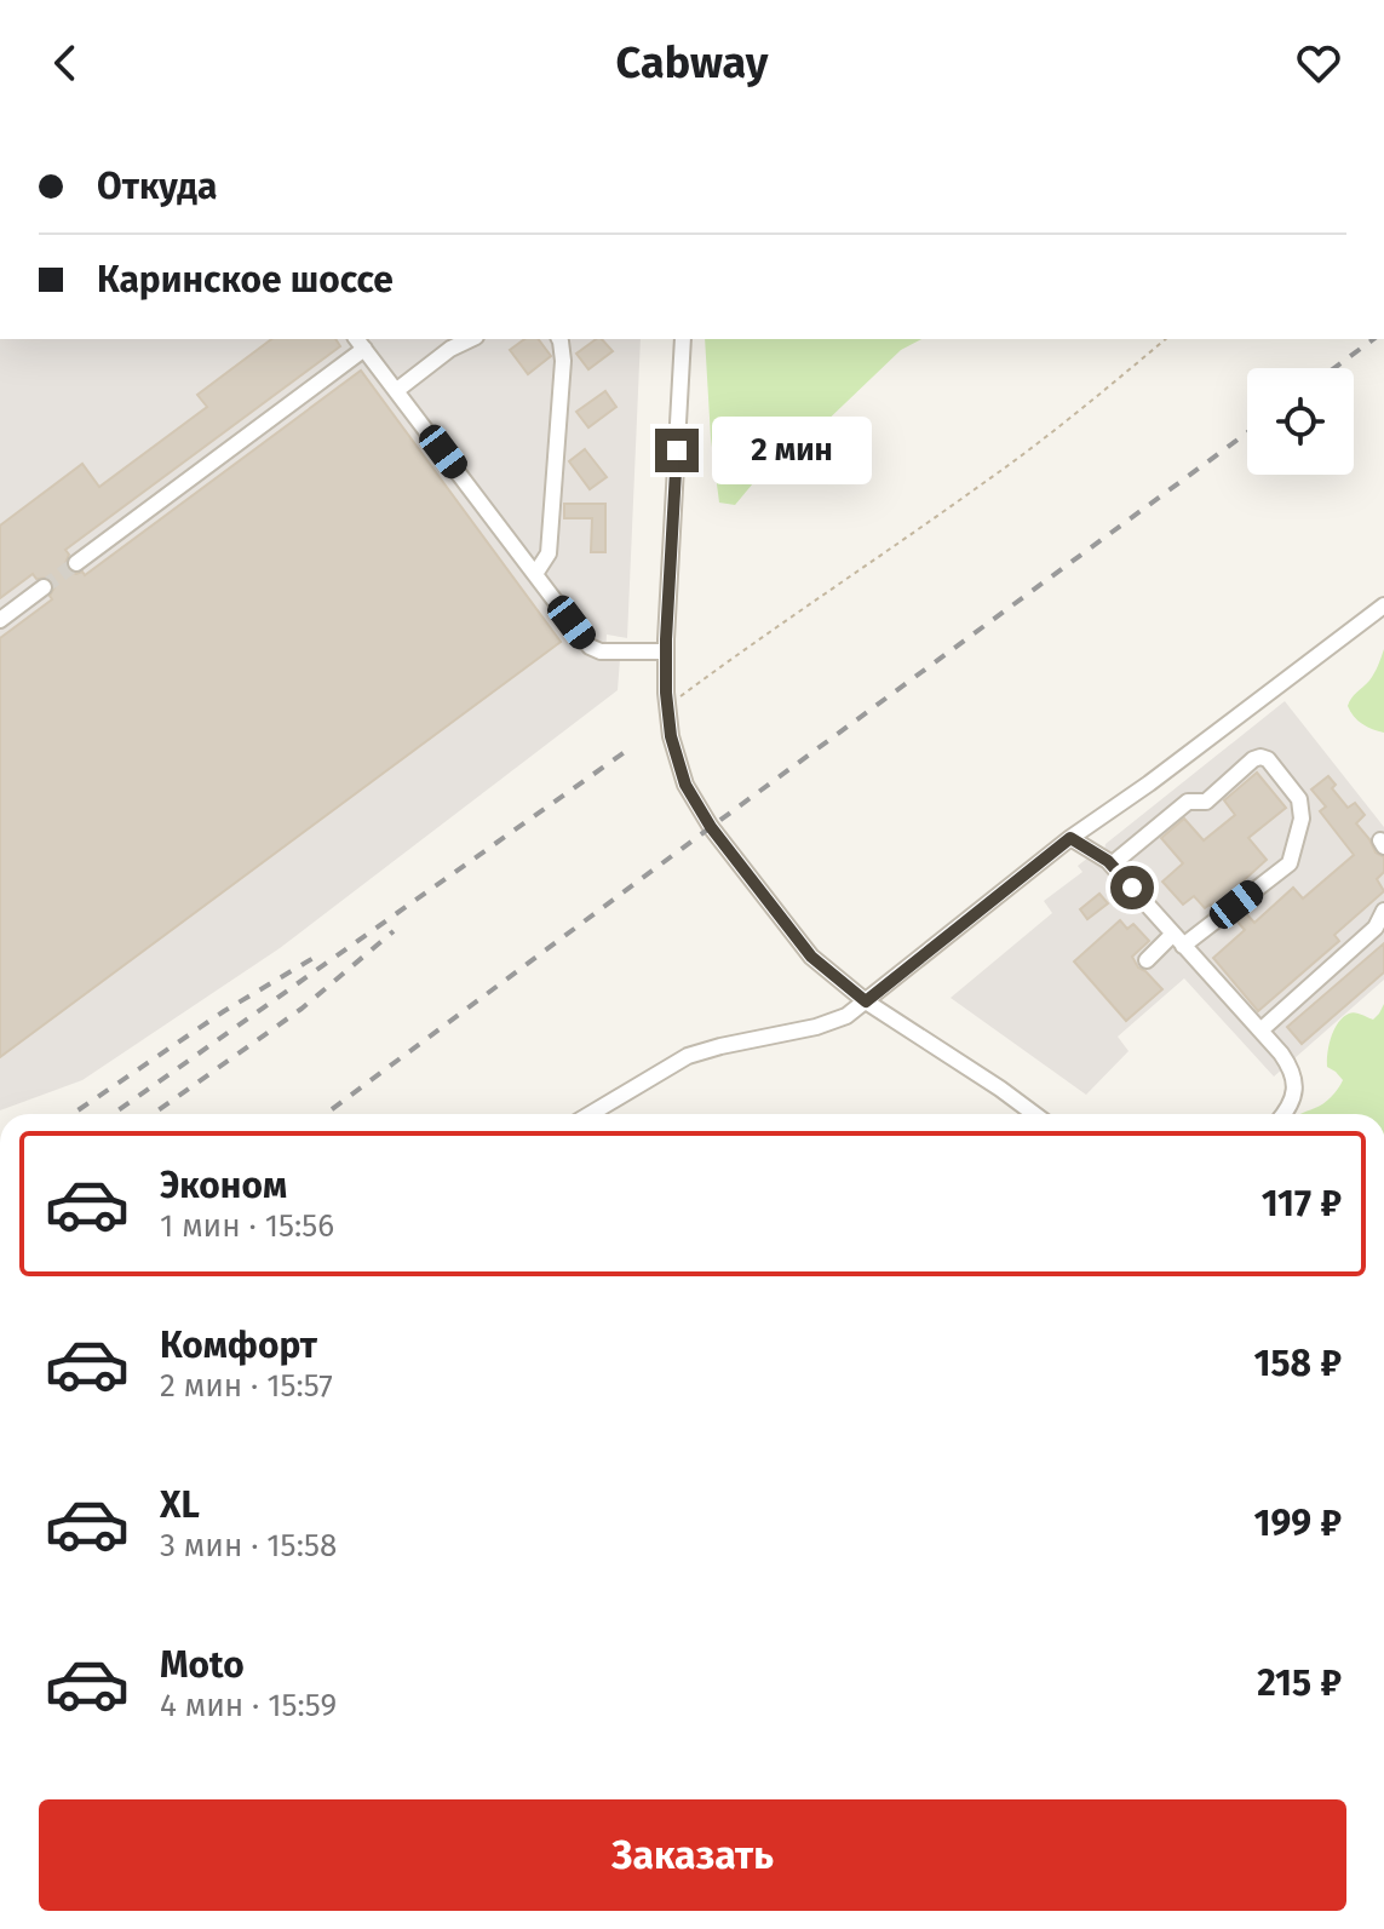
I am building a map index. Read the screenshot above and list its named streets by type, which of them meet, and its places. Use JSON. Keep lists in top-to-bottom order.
{
  "page": {
    "header": "Cabway",
    "banner": ["Откуда", "Каринское шоссе"],
    "bubble": "2 мин",
    "list": [
      {
        "name": "Эконом",
        "note": "1 мин · 15:56",
        "value": "117 ₽"
      },
      {
        "name": "Комфорт",
        "note": "2 мин · 15:57",
        "value": "158 ₽"
      },
      {
        "name": "XL",
        "note": "3 мин · 15:58",
        "value": "199 ₽"
      },
      {
        "name": "Moto",
        "note": "4 мин · 15:59",
        "value": "215 ₽"
      }
    ],
    "buttons": "Заказать"
  }
}
